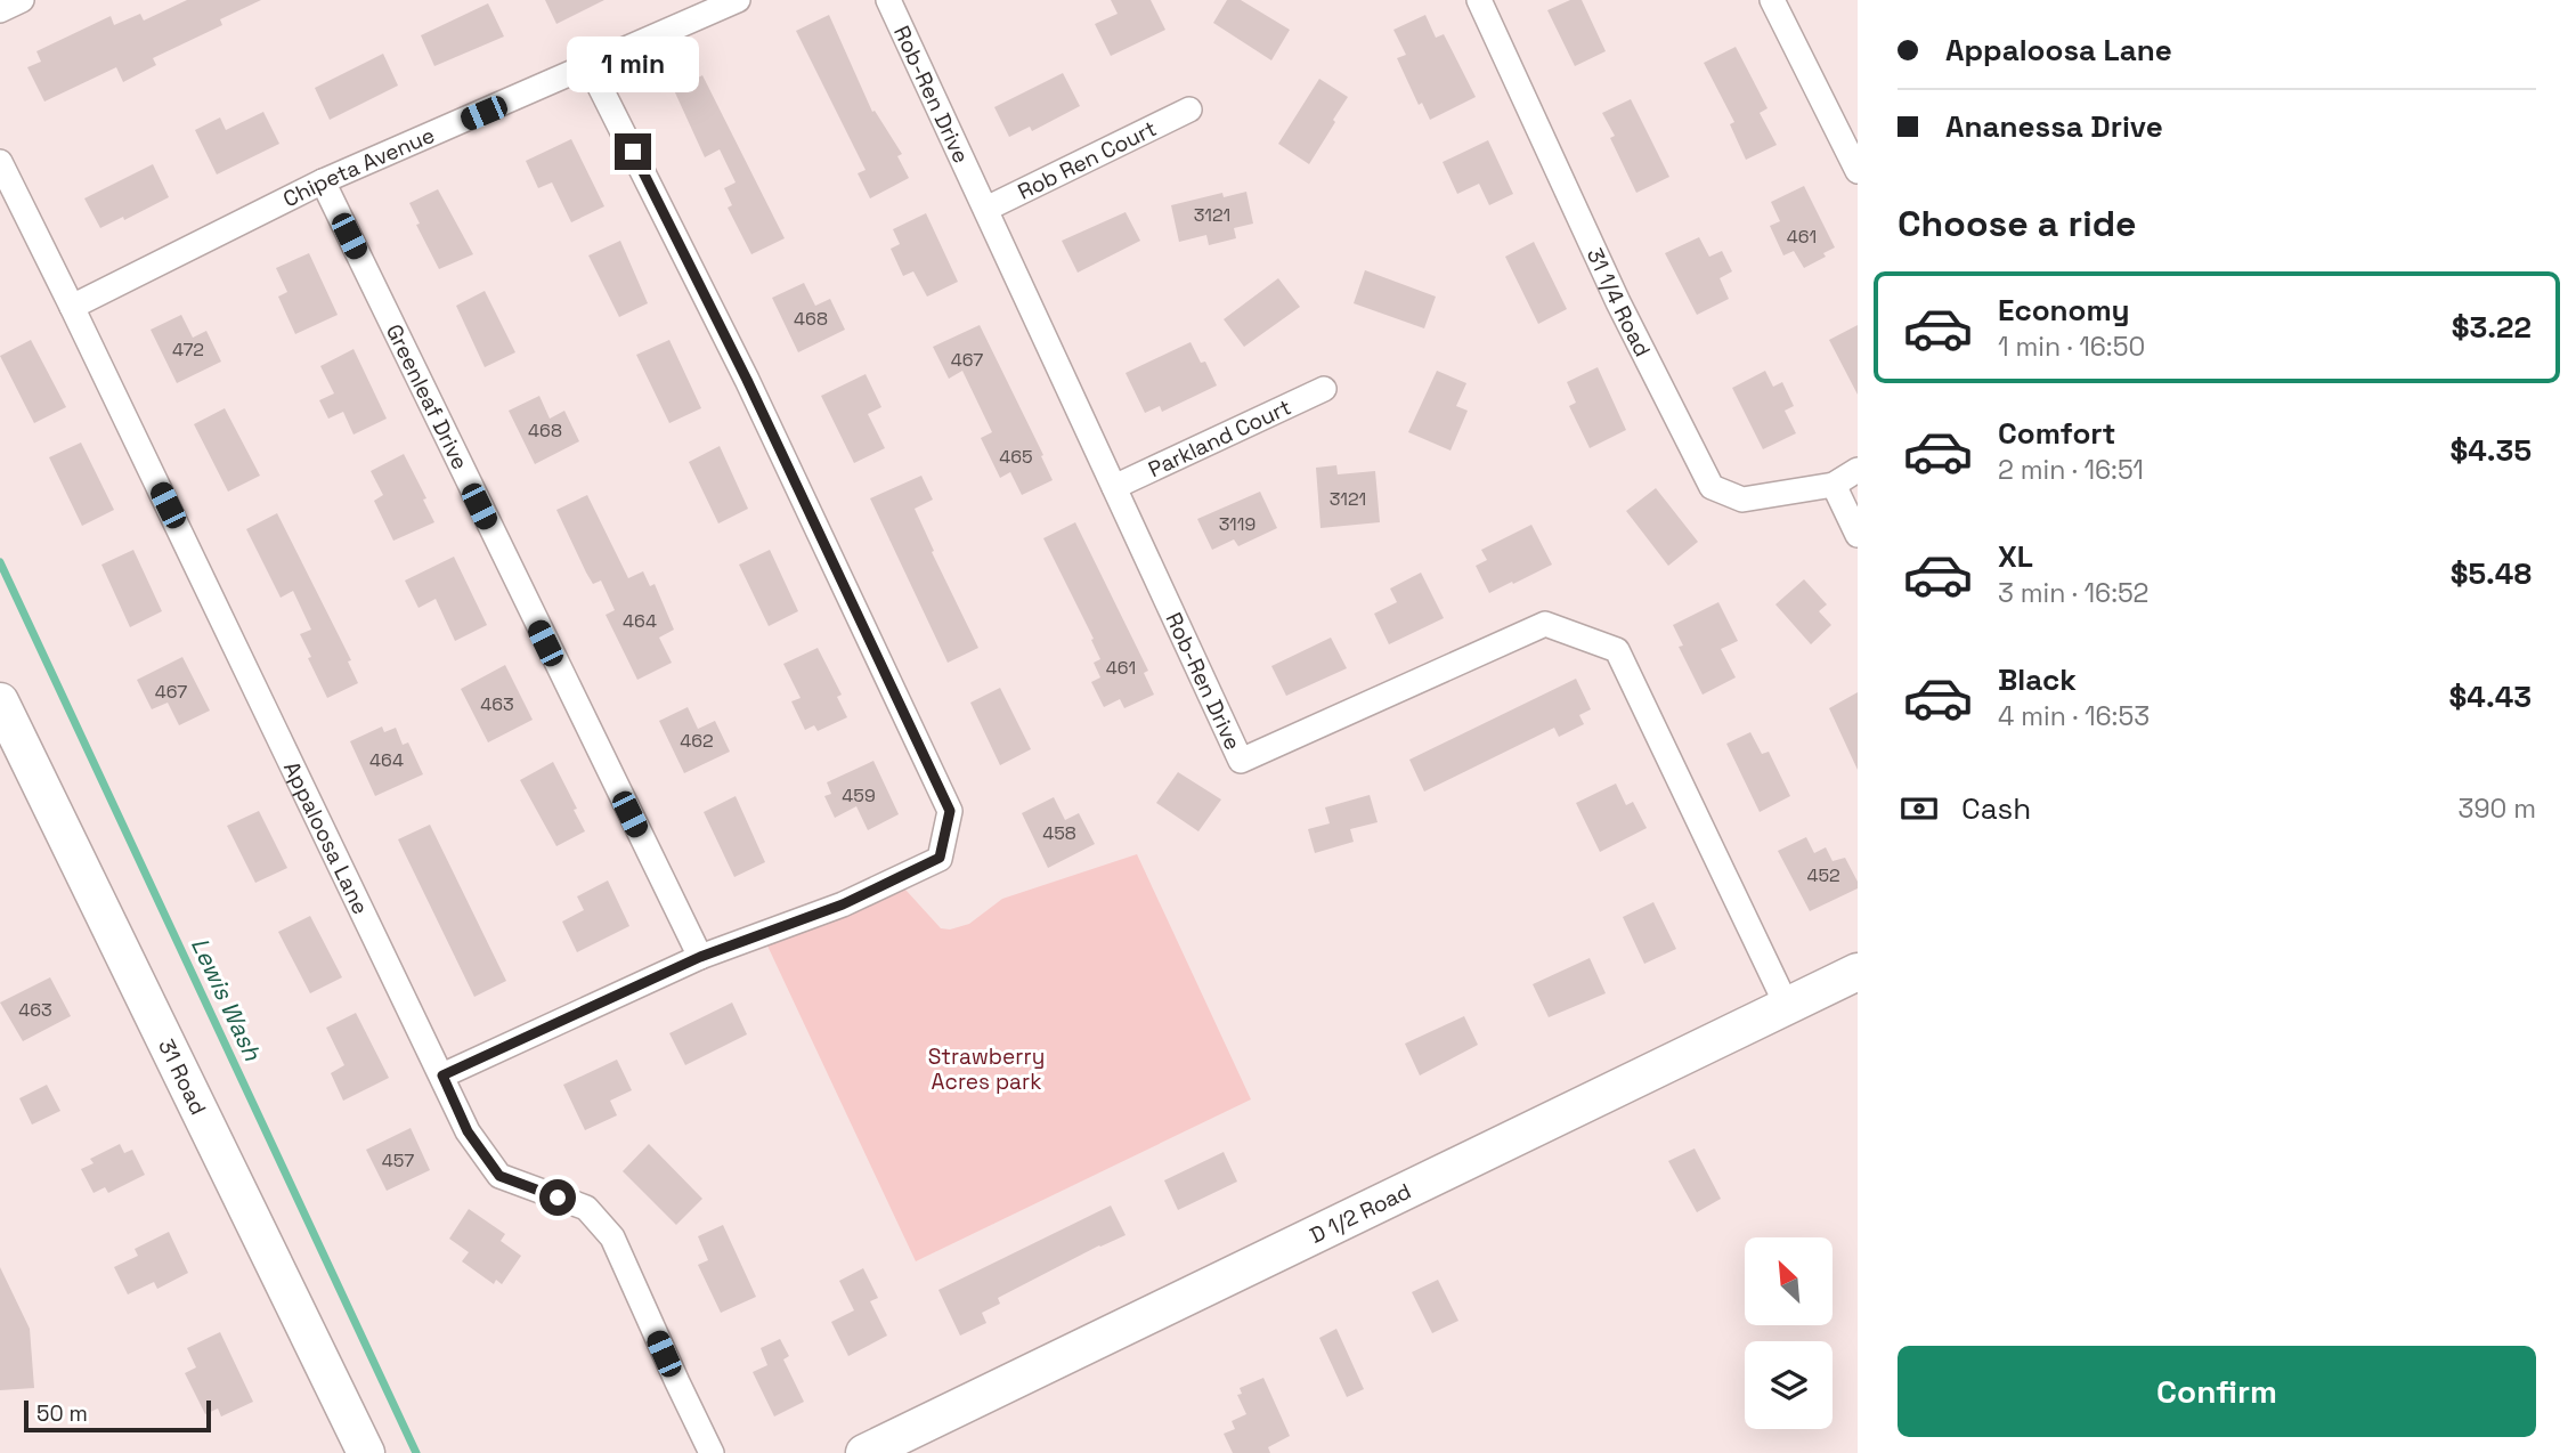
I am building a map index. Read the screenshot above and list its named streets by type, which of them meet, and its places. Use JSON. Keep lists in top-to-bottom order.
{
  "streets": {
    "main road": ["31 Road", "D 1/2 Road"],
    "street": [
      "Rob-Ren Drive",
      "Rob Ren Court",
      "Chipeta Avenue",
      "31 1/4 Road",
      "Greenleaf Drive",
      "Parkland Court",
      "Appaloosa Lane"
    ]
  },
  "crossings": [
    ["Rob-Ren Drive", "Rob Ren Court"],
    ["Rob-Ren Drive", "Parkland Court"],
    ["Rob-Ren Drive", "D 1/2 Road"],
    ["Chipeta Avenue", "Greenleaf Drive"],
    ["Chipeta Avenue", "Appaloosa Lane"]
  ],
  "water": ["Lewis Wash"],
  "parks": ["Strawberry Acres park"],
  "house_numbers": [
    "3121",
    "461",
    "468",
    "472",
    "467",
    "468",
    "465",
    "3121",
    "3119",
    "464",
    "461",
    "467",
    "463",
    "462",
    "464",
    "459",
    "458",
    "452",
    "463",
    "457"
  ],
  "scale_bar": "50 m",
  "north": "top left",
  "page": {
    "banner": ["Appaloosa Lane", "Ananessa Drive"],
    "bubble": "1 min",
    "heading": "Choose a ride",
    "list": [
      {
        "name": "Economy",
        "note": "1 min · 16:50",
        "value": "$3.22"
      },
      {
        "name": "Comfort",
        "note": "2 min · 16:51",
        "value": "$4.35"
      },
      {
        "name": "XL",
        "note": "3 min · 16:52",
        "value": "$5.48"
      },
      {
        "name": "Black",
        "note": "4 min · 16:53",
        "value": "$4.43"
      }
    ],
    "pay": ["Cash", "390 m"],
    "buttons": "Confirm",
    "scale": "50 m"
  }
}
